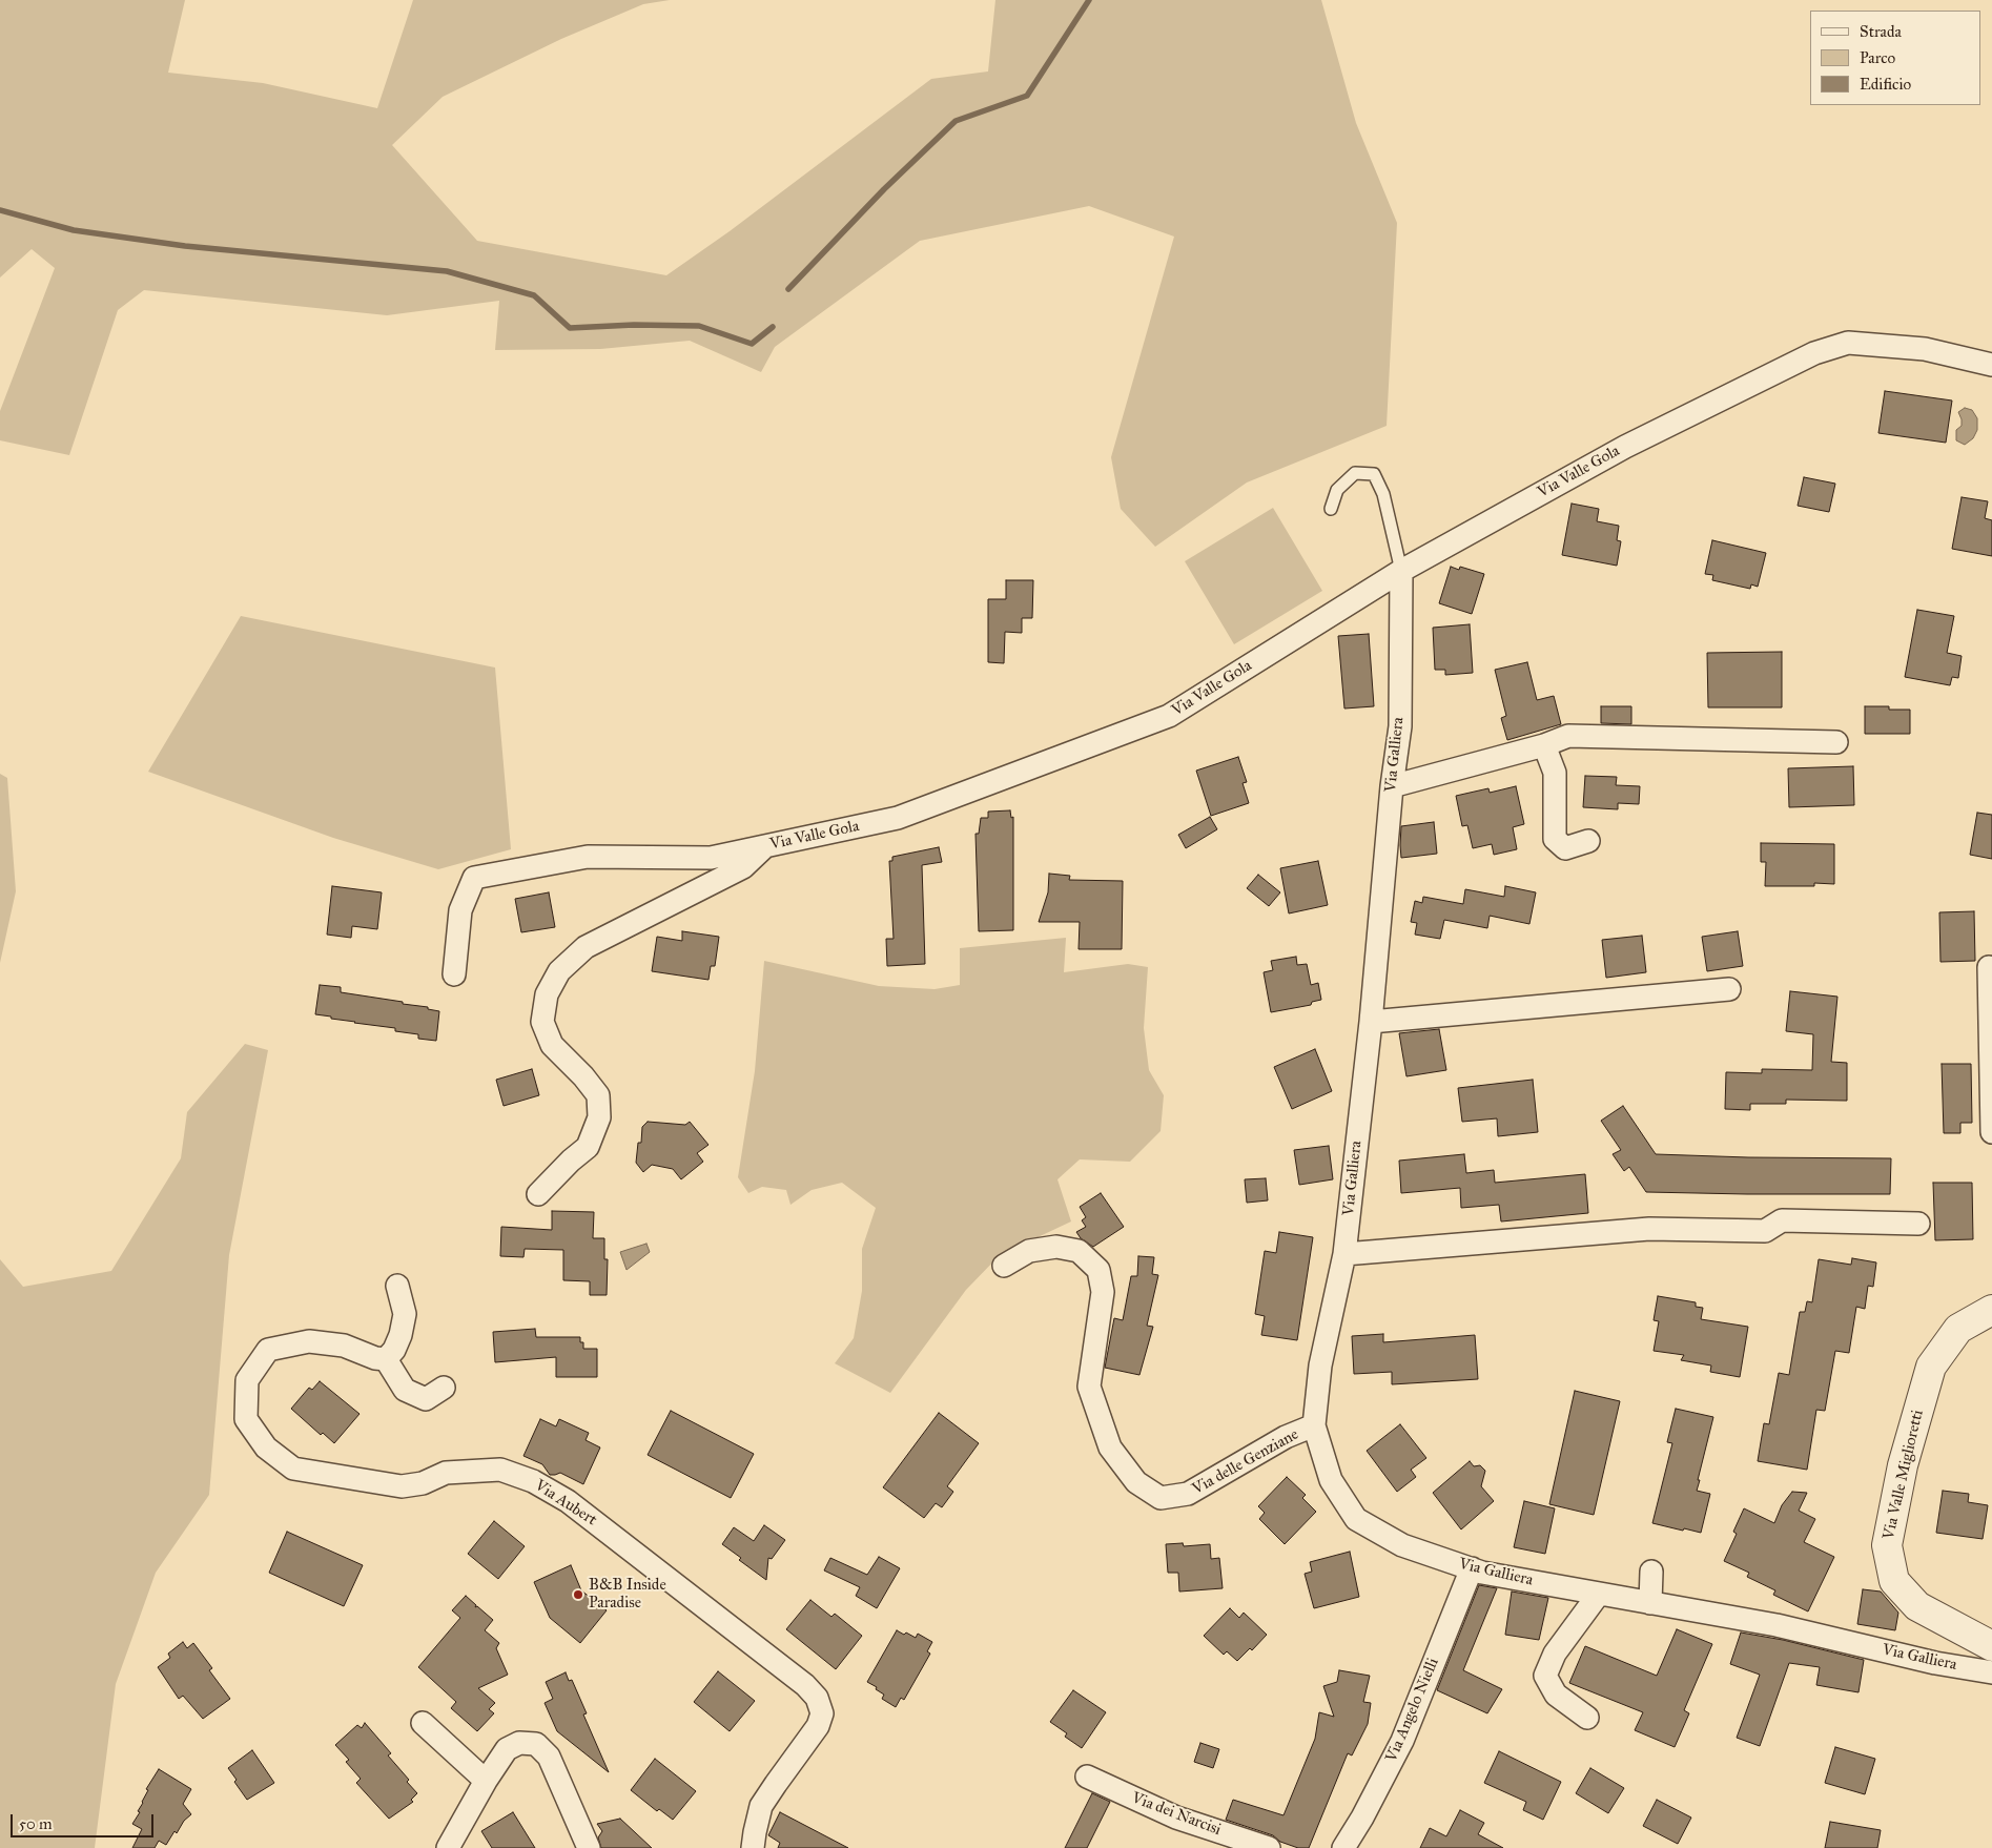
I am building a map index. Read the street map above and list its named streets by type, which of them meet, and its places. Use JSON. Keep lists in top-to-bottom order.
{
  "streets": {
    "street": [
      "Via Valle Gola",
      "Via Galliera",
      "Via delle Genziane",
      "Via Valle Miglioretti",
      "Via Aubert",
      "Via Angelo Nielli",
      "Via dei Narcisi"
    ]
  },
  "crossings": [
    ["Via Valle Gola", "Via Galliera"],
    ["Via Galliera", "Via delle Genziane"],
    ["Via Galliera", "Via Angelo Nielli"]
  ],
  "places": ["B&B Inside Paradise"],
  "legend": ["Strada", "Parco", "Edificio"],
  "scale_bar": "50 m"
}
